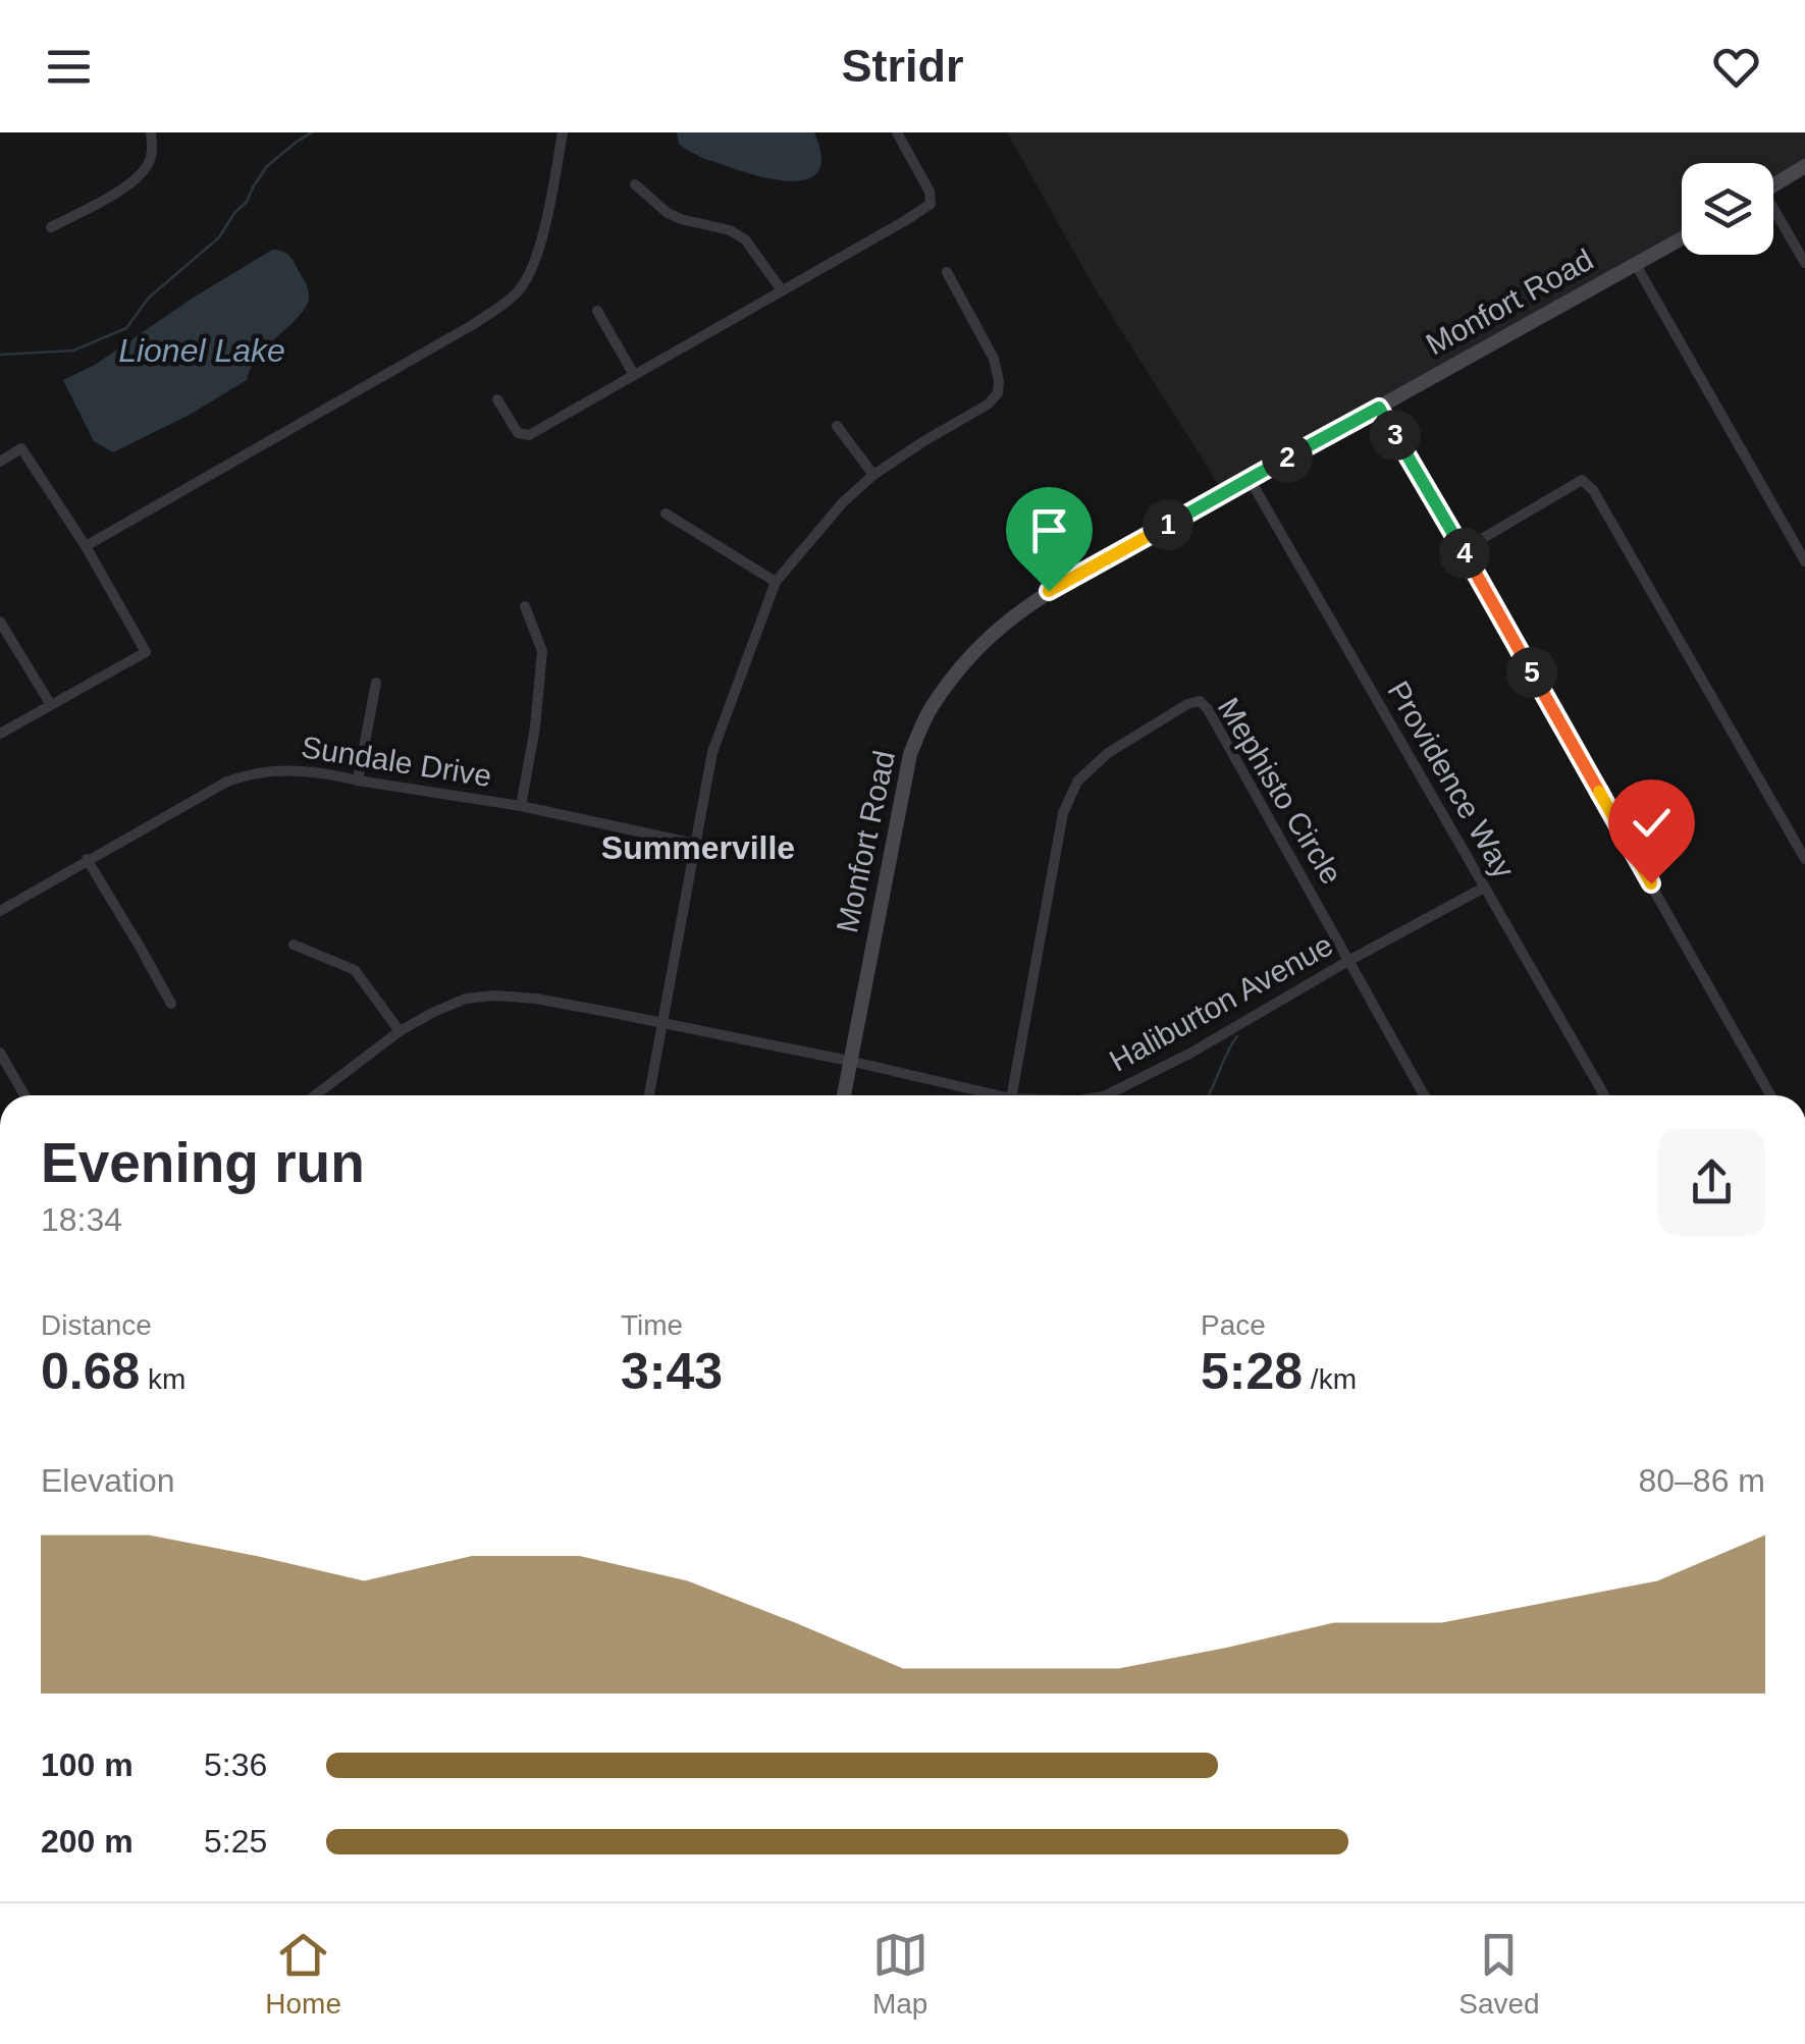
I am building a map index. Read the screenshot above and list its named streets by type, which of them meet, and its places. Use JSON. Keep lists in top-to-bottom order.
{
  "streets": {
    "street": [
      "Monfort Road",
      "Sundale Drive",
      "Providence Way",
      "Mephisto Circle",
      "Haliburton Avenue"
    ]
  },
  "crossings": [
    ["Monfort Road", "Providence Way"],
    ["Monfort Road", "Haliburton Avenue"],
    ["Providence Way", "Haliburton Avenue"],
    ["Mephisto Circle", "Haliburton Avenue"]
  ],
  "districts": ["Summerville"],
  "water": ["Lionel Lake"],
  "page": {
    "header": "Stridr",
    "pins": [
      "3",
      "2",
      "1",
      "4",
      "5"
    ],
    "heading": ["Evening run", "18:34"],
    "stats": [
      ["Distance", "0.68 km"],
      ["Time", "3:43"],
      ["Pace", "5:28 /km"]
    ],
    "chart": ["Elevation", "80–86 m"],
    "list": [
      {
        "name": "100 m",
        "note": "5:36"
      },
      {
        "name": "200 m",
        "note": "5:25"
      }
    ],
    "tabs": ["Home", "Map", "Saved"]
  }
}
